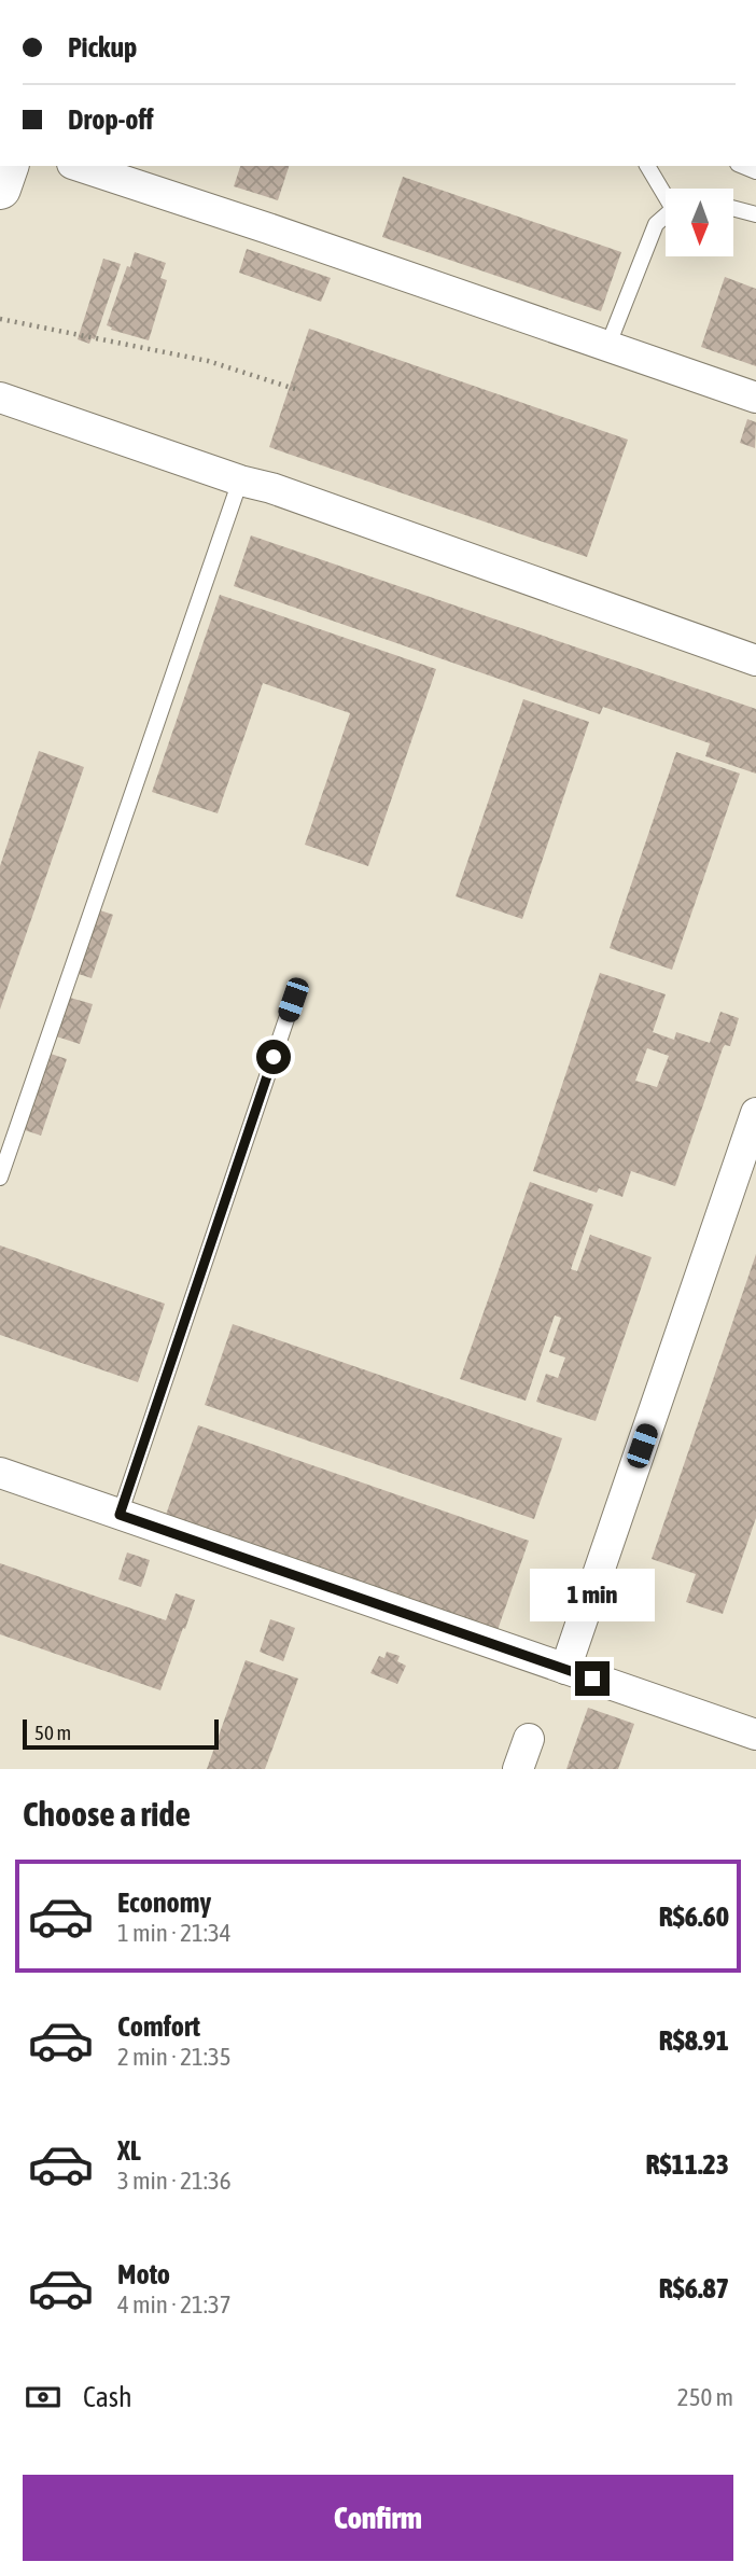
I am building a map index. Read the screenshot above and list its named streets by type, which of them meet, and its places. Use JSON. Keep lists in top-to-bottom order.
{
  "scale_bar": "50 m",
  "north": "bottom",
  "page": {
    "banner": ["Pickup", "Drop-off"],
    "bubble": "1 min",
    "scale": "50 m",
    "heading": "Choose a ride",
    "list": [
      {
        "name": "Economy",
        "note": "1 min · 21:34",
        "value": "R$6.60"
      },
      {
        "name": "Comfort",
        "note": "2 min · 21:35",
        "value": "R$8.91"
      },
      {
        "name": "XL",
        "note": "3 min · 21:36",
        "value": "R$11.23"
      },
      {
        "name": "Moto",
        "note": "4 min · 21:37",
        "value": "R$6.87"
      }
    ],
    "pay": ["Cash", "250 m"],
    "buttons": "Confirm"
  }
}
